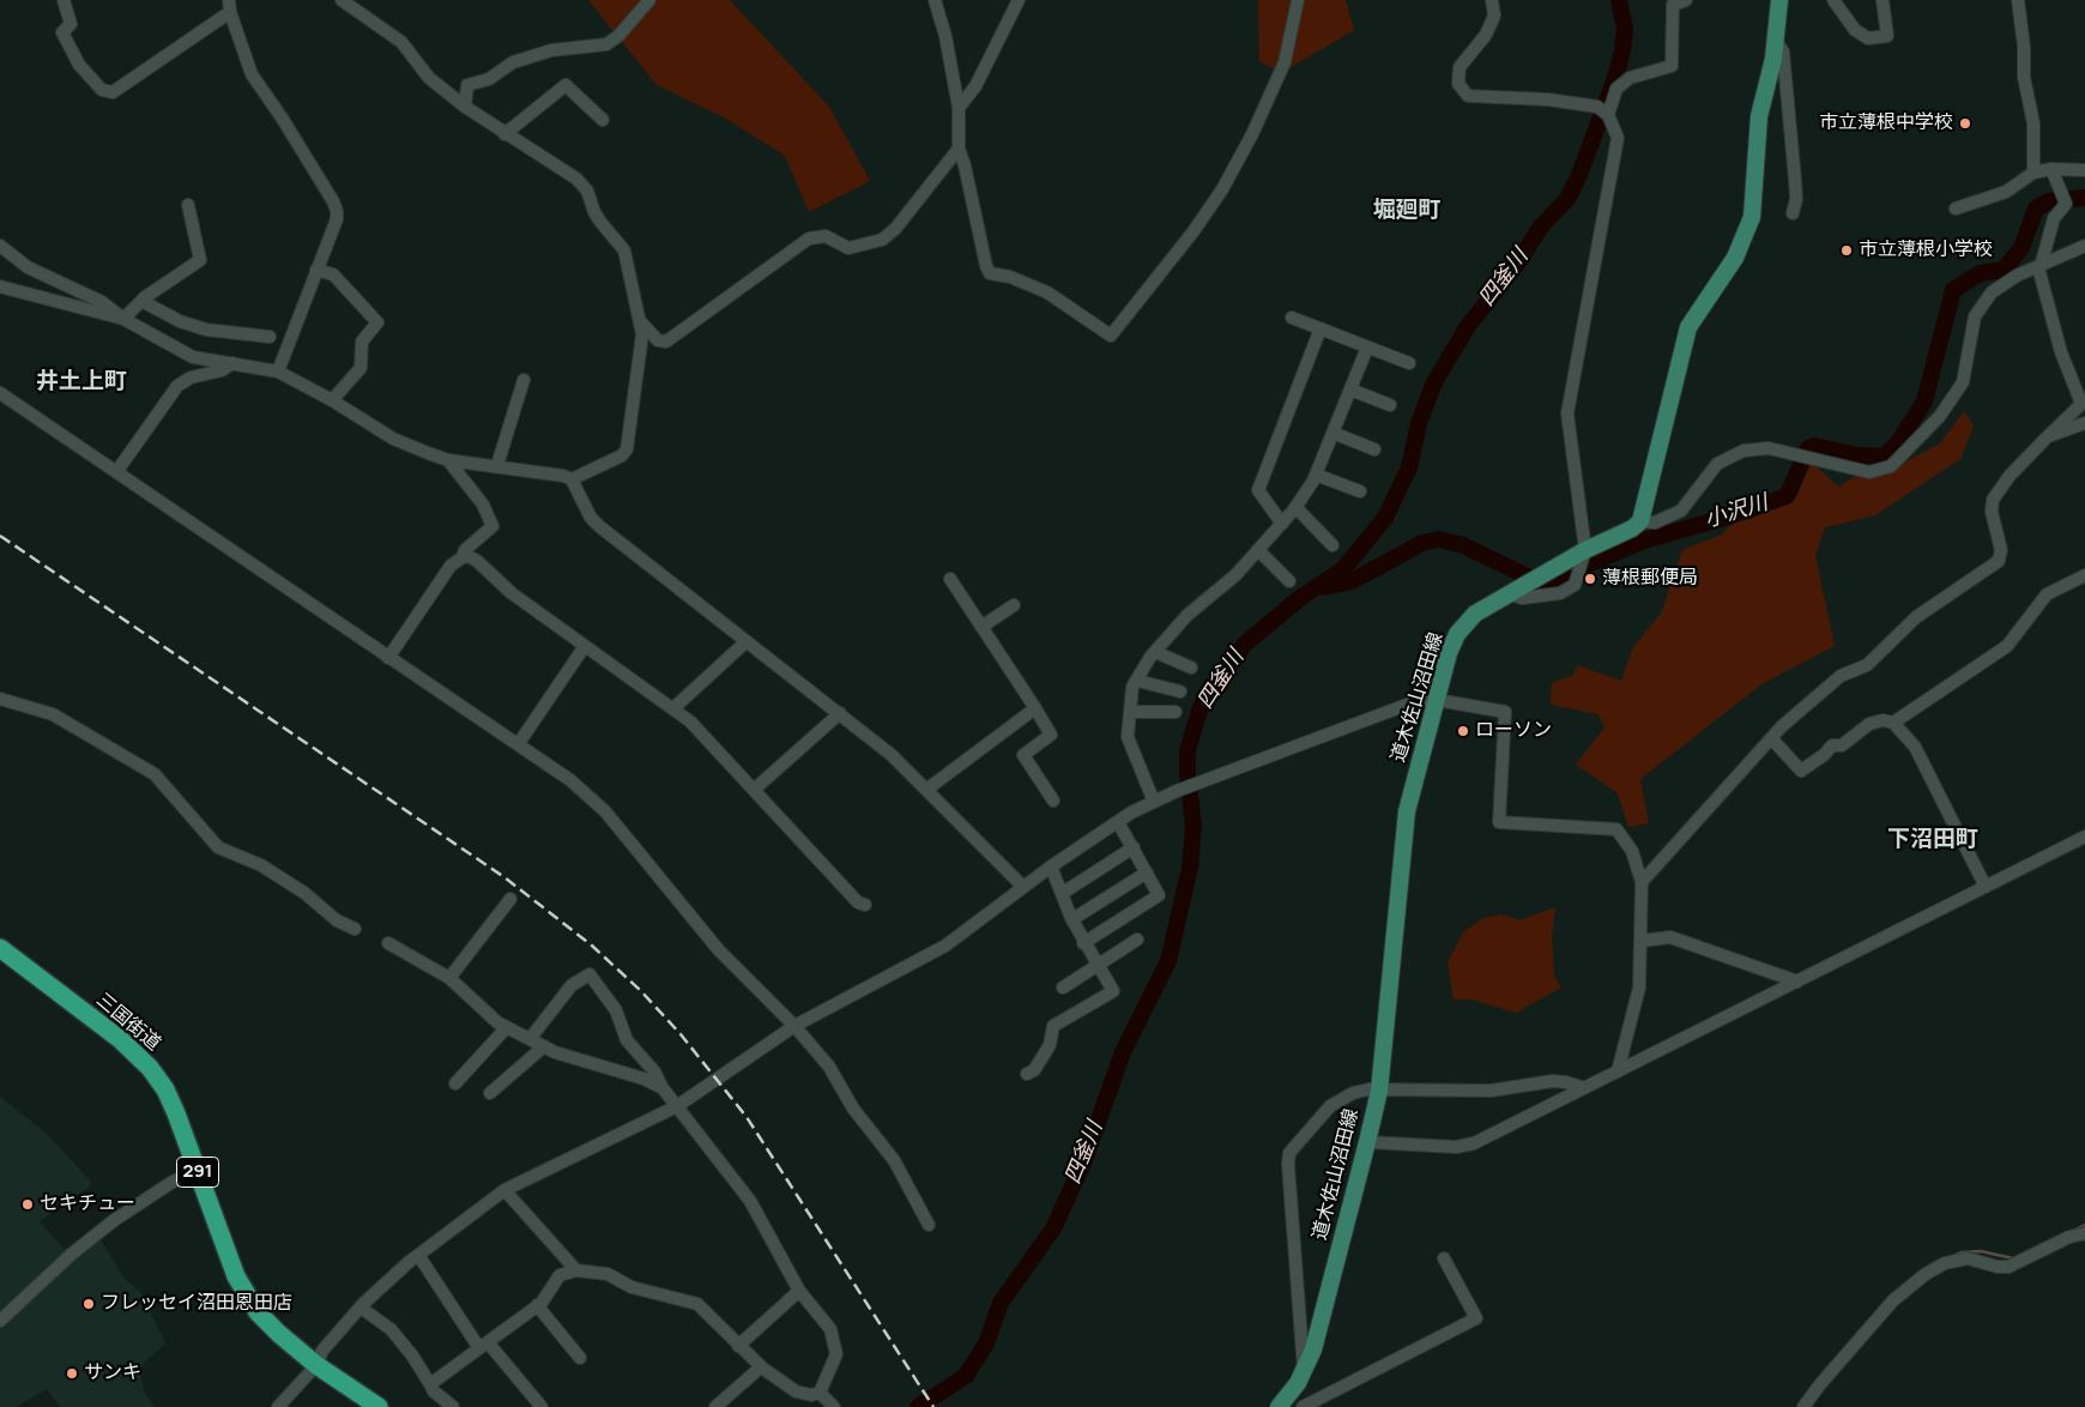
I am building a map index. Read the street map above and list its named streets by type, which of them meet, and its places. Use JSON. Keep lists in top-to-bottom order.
{
  "streets": {
    "highway": ["三国街道", "291"],
    "main road": ["道木佐山沼田線"]
  },
  "districts": ["堀廻町", "井土上町", "下沼田町"],
  "water": ["四釜川", "小沢川"],
  "places": [
    "市立薄根中学校",
    "市立薄根小学校",
    "薄根郵便局",
    "ローソン",
    "セキチュー",
    "フレッセイ沼田恩田店",
    "サンキ"
  ]
}
